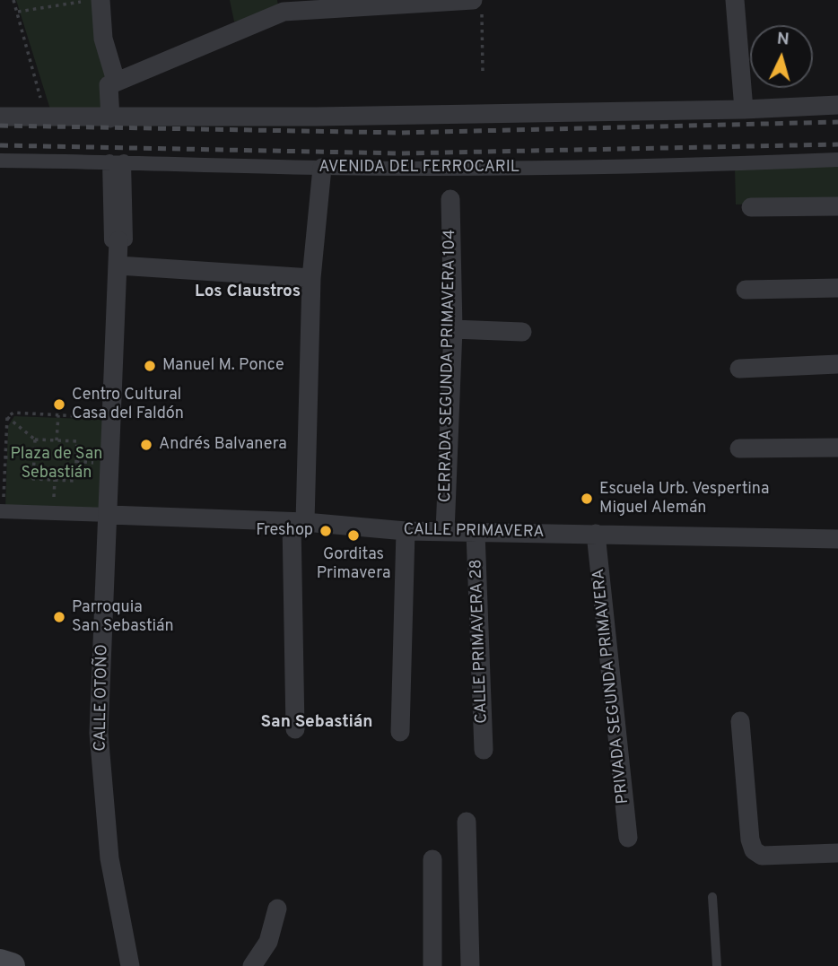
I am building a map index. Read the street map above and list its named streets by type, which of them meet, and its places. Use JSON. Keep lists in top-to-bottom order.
{
  "streets": {
    "street": [
      "AVENIDA DEL FERROCARIL",
      "CERRADA SEGUNDA PRIMAVERA 104",
      "CALLE PRIMAVERA",
      "CALLE PRIMAVERA 28",
      "PRIVADA SEGUNDA PRIMAVERA",
      "CALLE OTOÑO"
    ]
  },
  "crossings": [
    ["CERRADA SEGUNDA PRIMAVERA 104", "CALLE PRIMAVERA"],
    ["CALLE PRIMAVERA", "CALLE PRIMAVERA 28"],
    ["CALLE PRIMAVERA", "PRIVADA SEGUNDA PRIMAVERA"],
    ["CALLE PRIMAVERA", "CALLE OTOÑO"]
  ],
  "districts": ["Los Claustros", "San Sebastián"],
  "parks": ["Plaza de San Sebastián"],
  "places": [
    "Manuel M. Ponce",
    "Centro Cultural Casa del Faldón",
    "Andrés Balvanera",
    "Escuela Urb. Vespertina Miguel Alemán",
    "Freshop",
    "Gorditas Primavera",
    "Parroquia San Sebastián"
  ],
  "north": "top"
}
